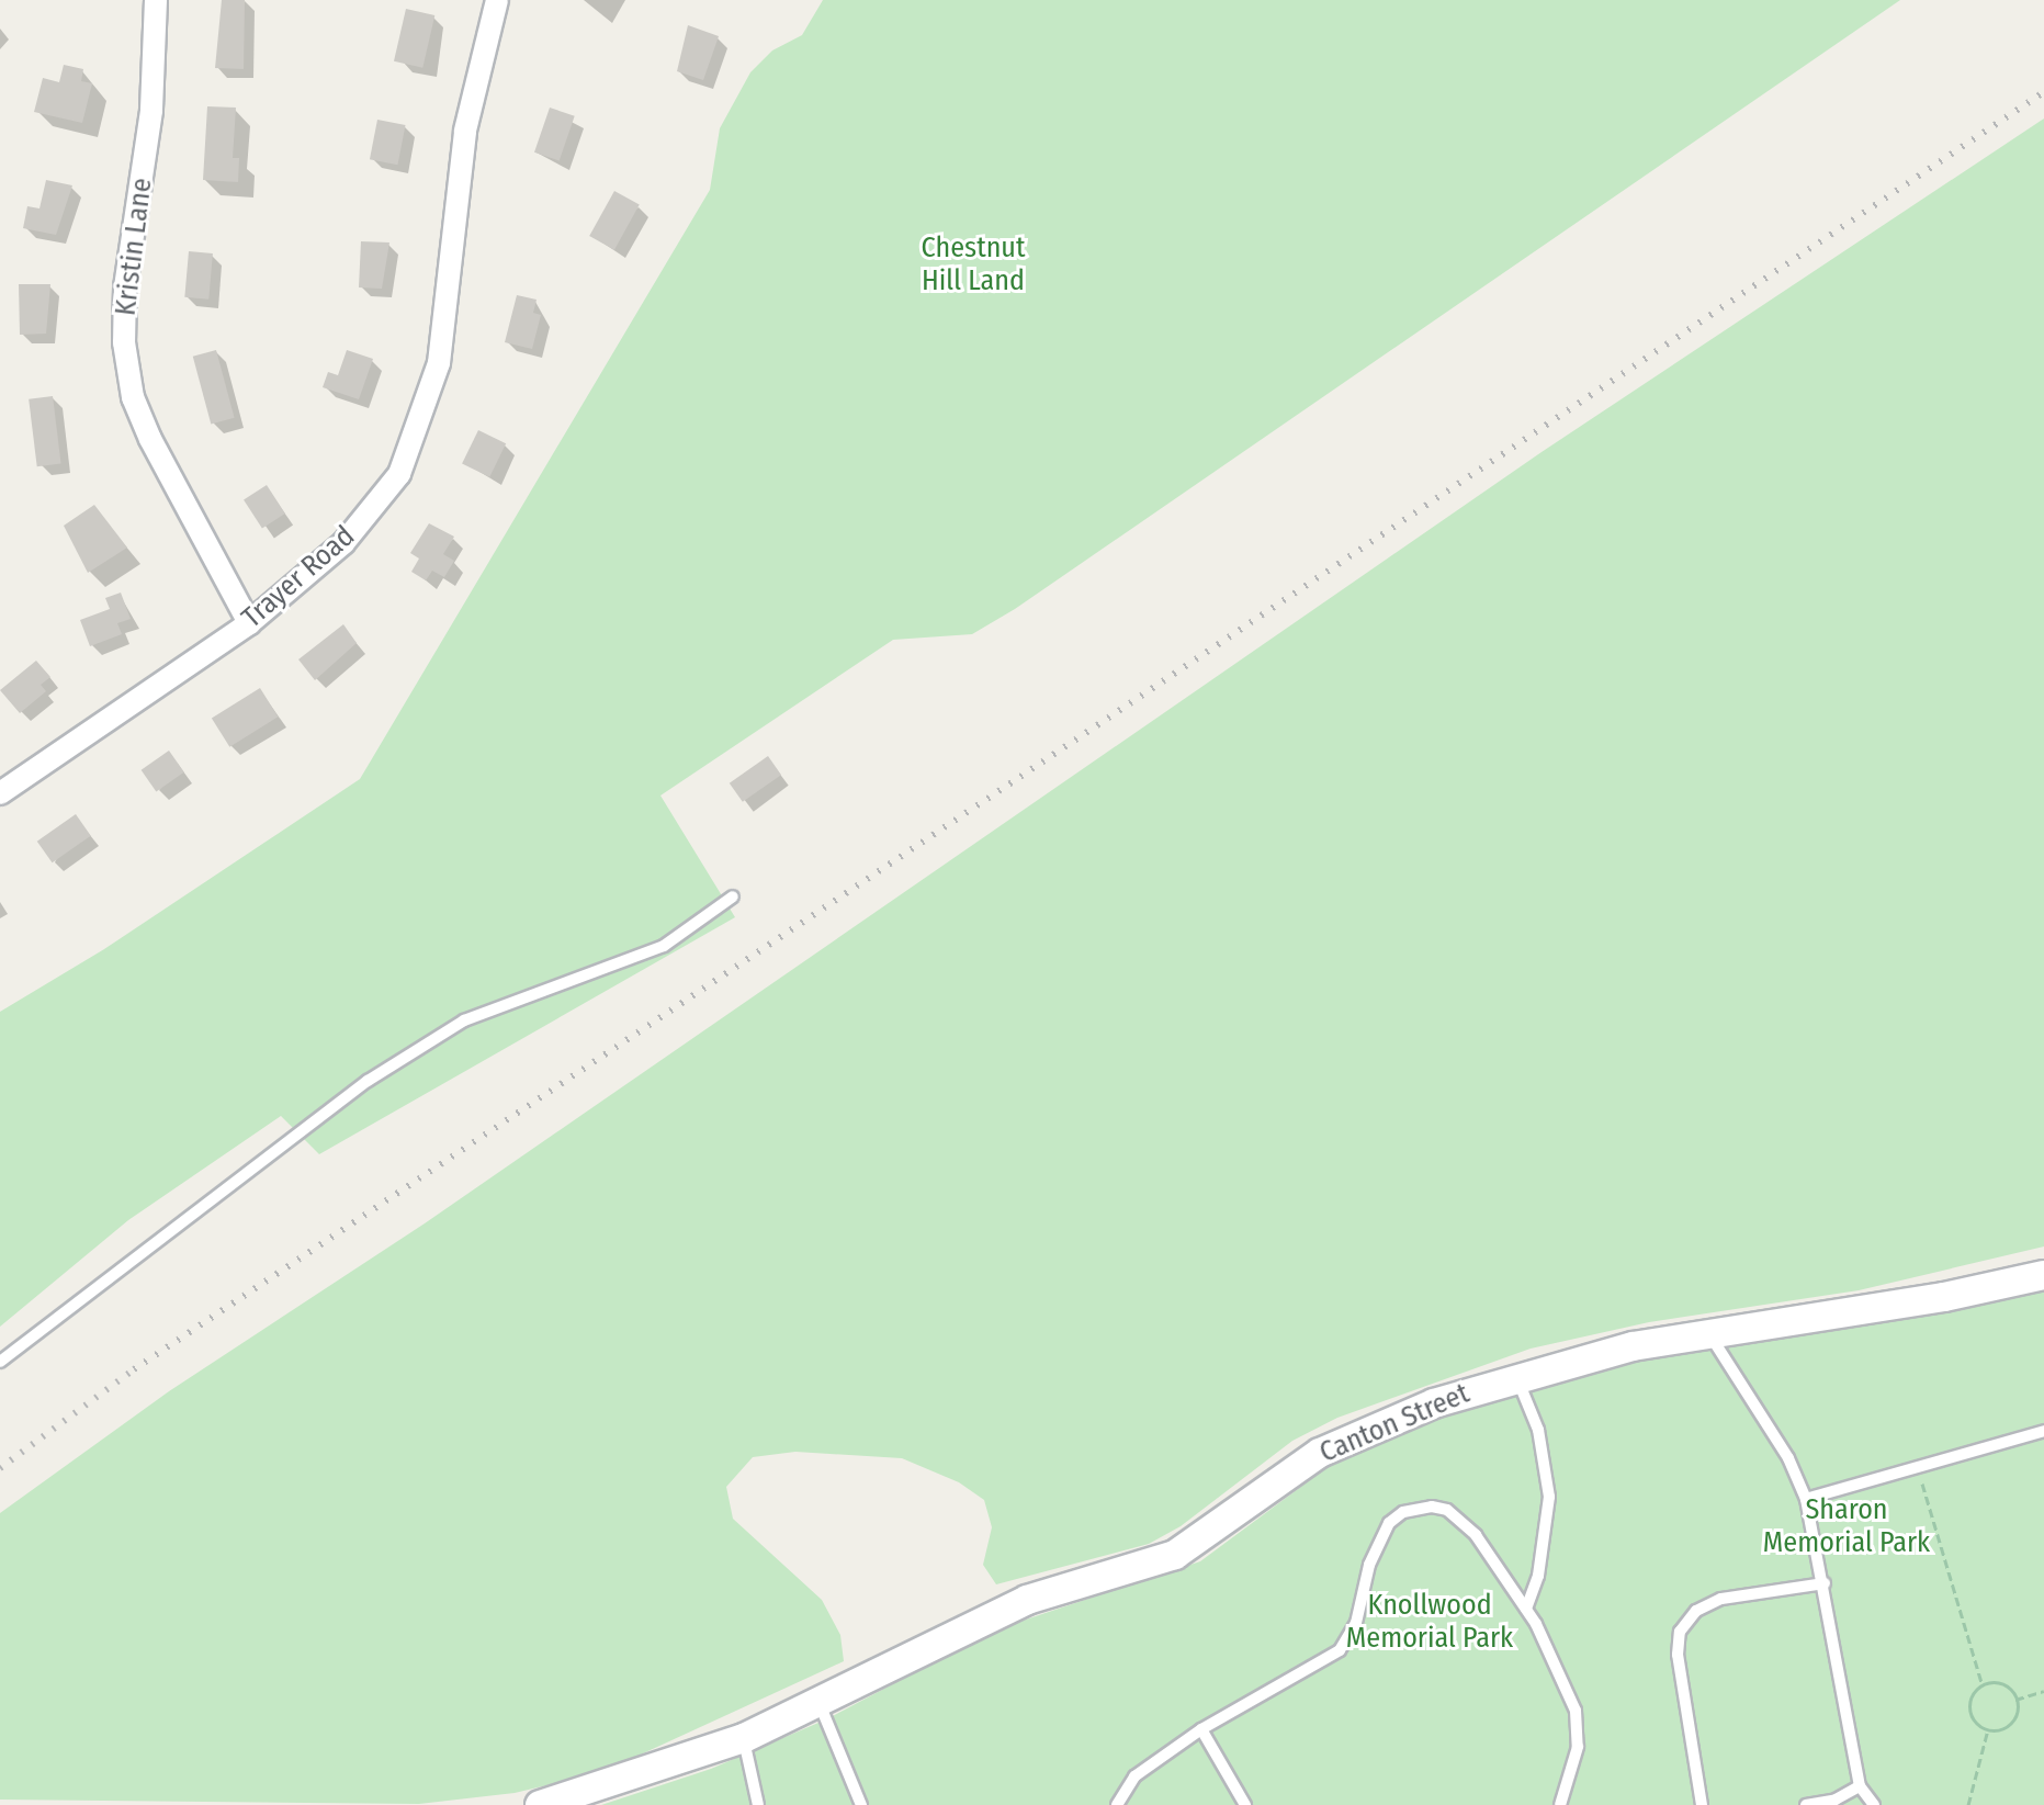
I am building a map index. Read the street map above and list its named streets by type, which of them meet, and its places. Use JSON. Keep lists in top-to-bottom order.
{
  "streets": {
    "street": ["Kristin Lane", "Trayer Road", "Canton Street"]
  },
  "crossings": [
    ["Kristin Lane", "Trayer Road"]
  ],
  "parks": ["Chestnut Hill Land", "Sharon Memorial Park", "Knollwood Memorial Park"]
}
